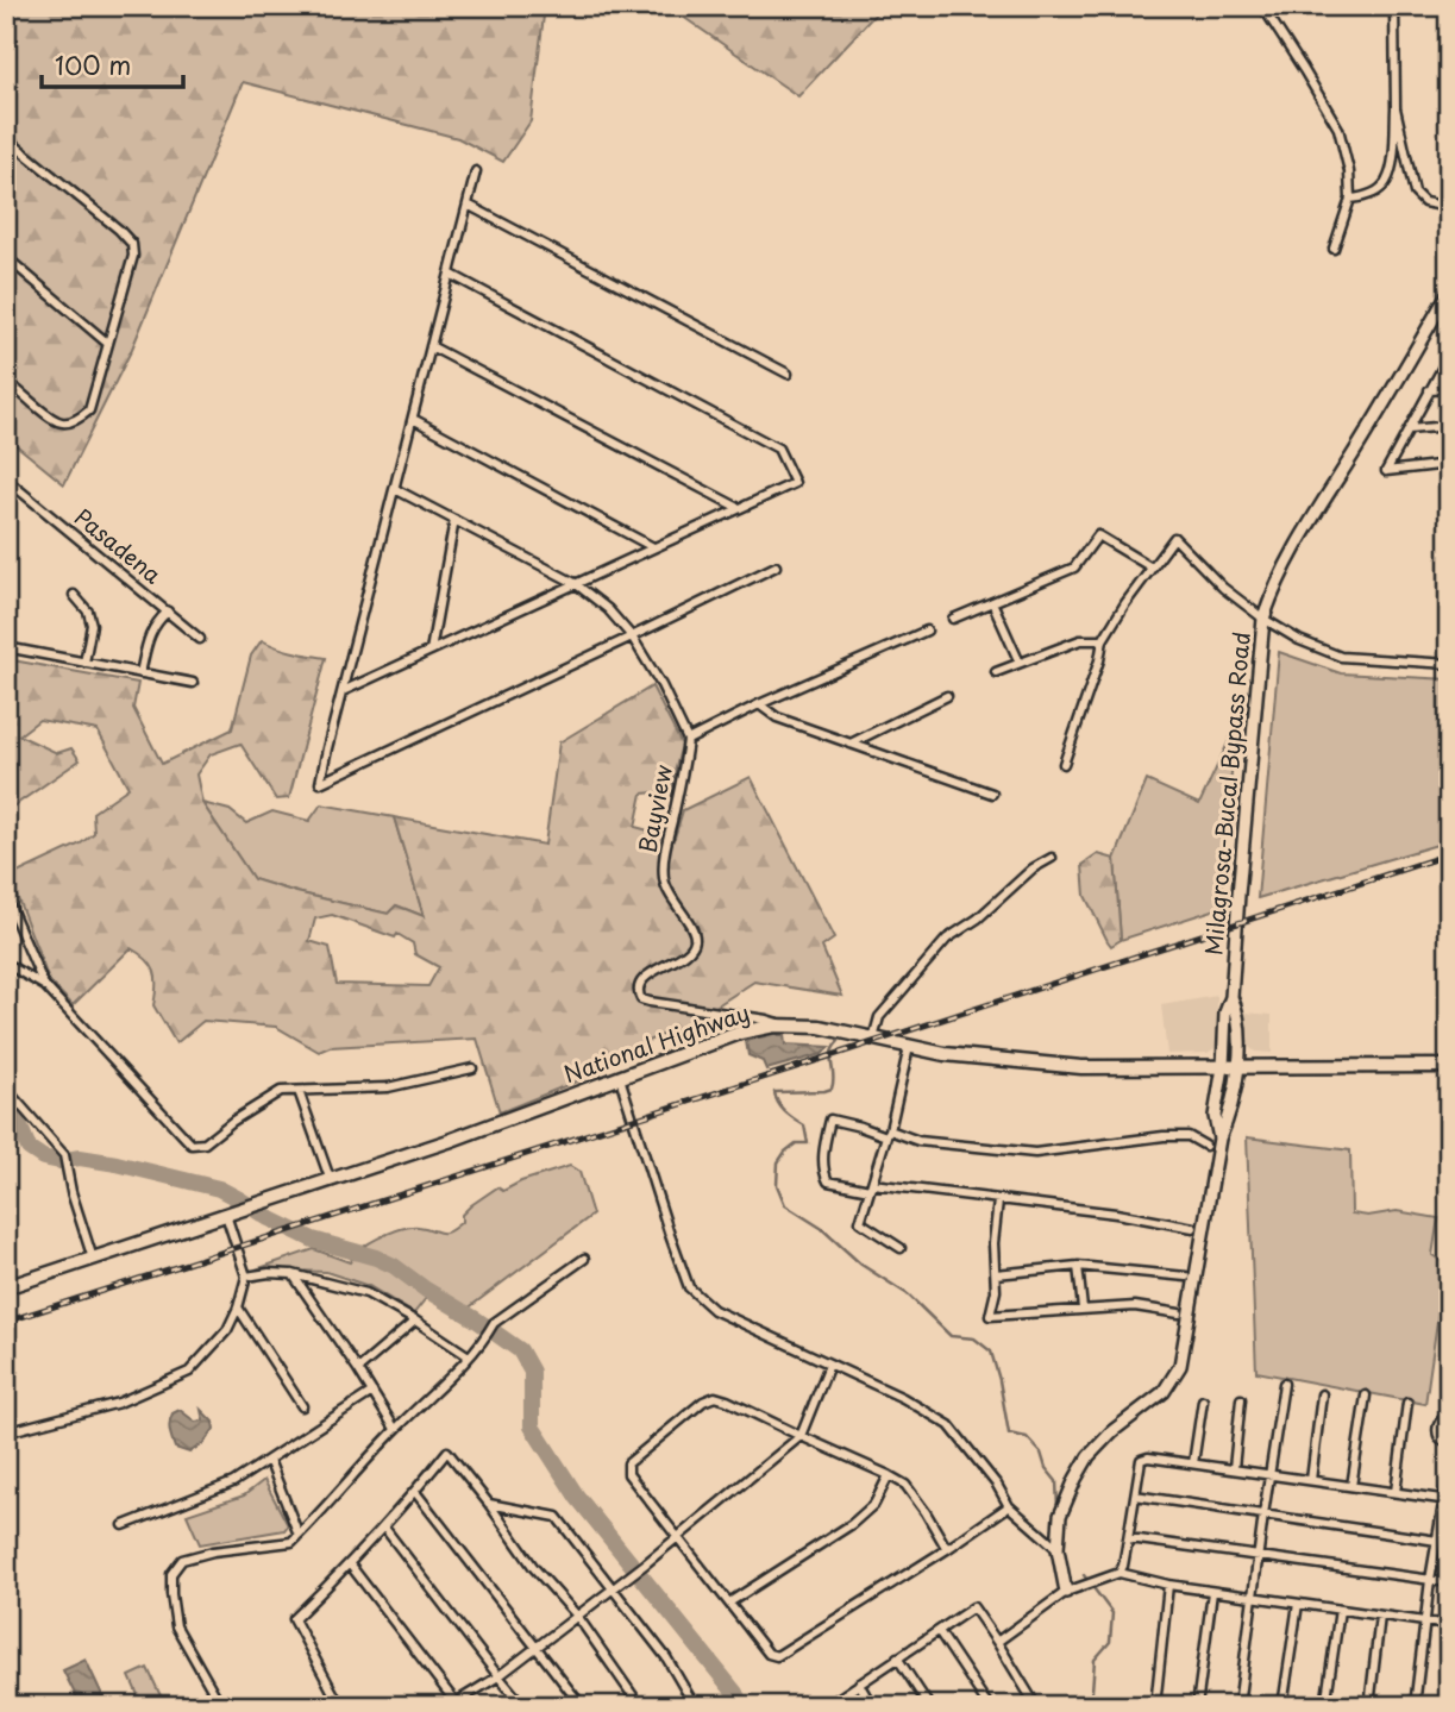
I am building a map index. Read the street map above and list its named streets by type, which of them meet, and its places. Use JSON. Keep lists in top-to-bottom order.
{
  "streets": {
    "main road": ["Milagrosa-Bucal Bypass Road", "National Highway"],
    "street": ["Pasadena", "Bayview"]
  },
  "crossings": [
    ["Milagrosa-Bucal Bypass Road", "National Highway"],
    ["Bayview", "National Highway"]
  ],
  "scale_bar": "100 m"
}
